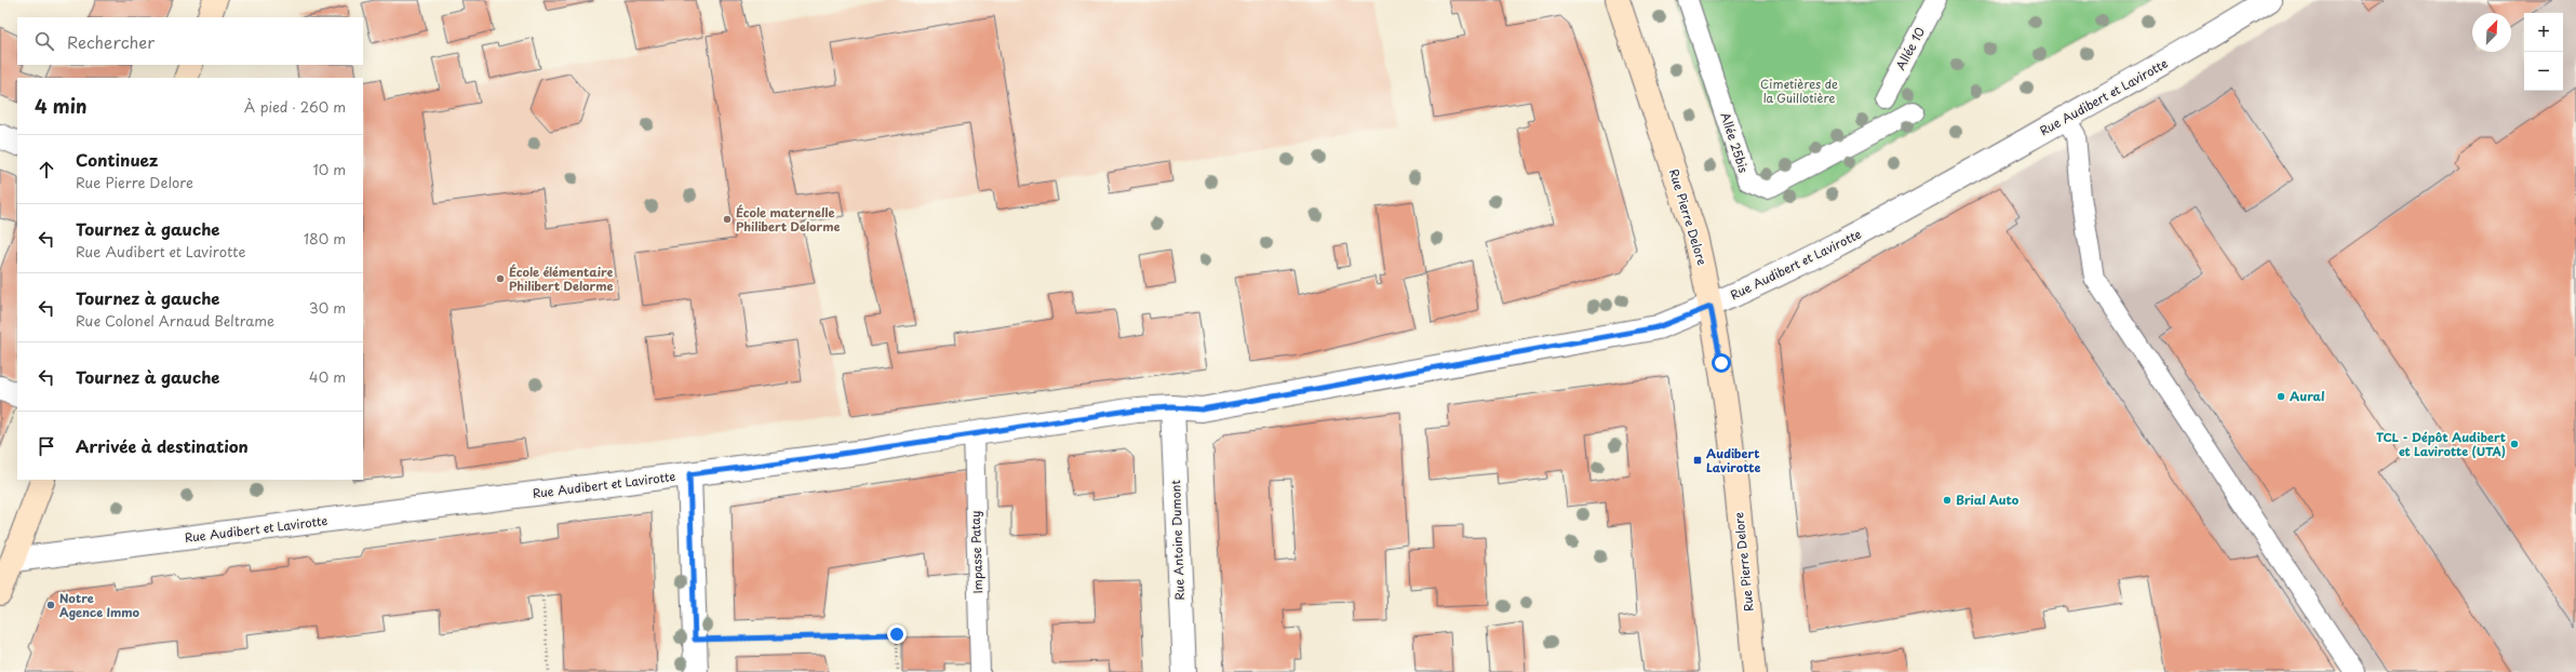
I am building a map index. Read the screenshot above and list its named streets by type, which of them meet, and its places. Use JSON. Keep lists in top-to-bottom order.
{
  "streets": {
    "street": ["Rue Audibert et Lavirotte", "Rue Pierre Delore", "Rue Antoine Dumont"],
    "lane": ["Allée 10", "Allée 25bis", "Impasse Patay"]
  },
  "crossings": [
    ["Rue Audibert et Lavirotte", "Rue Pierre Delore"],
    ["Rue Audibert et Lavirotte", "Rue Antoine Dumont"],
    ["Rue Audibert et Lavirotte", "Impasse Patay"]
  ],
  "parks": ["Cimetières de la Guillotière"],
  "places": {
    "other": [
      "École maternelle Philibert Delorme",
      "École élémentaire Philibert Delorme",
      "Aural",
      "TCL - Dépôt Audibert et Lavirotte (UTA)",
      "Brial Auto",
      "Notre Agence Immo"
    ],
    "transit": ["Audibert Lavirotte"]
  },
  "north": "top right",
  "page": {
    "map_buttons": ["+", "−"],
    "search": "Rechercher",
    "heading": ["4 min", "À pied · 260 m"],
    "list": [
      ["Continuez", "Rue Pierre Delore", "10 m"],
      ["Tournez à gauche", "Rue Audibert et Lavirotte", "180 m"],
      ["Tournez à gauche", "Rue Colonel Arnaud Beltrame", "30 m"],
      ["Tournez à gauche", "40 m"],
      "Arrivée à destination"
    ]
  }
}
